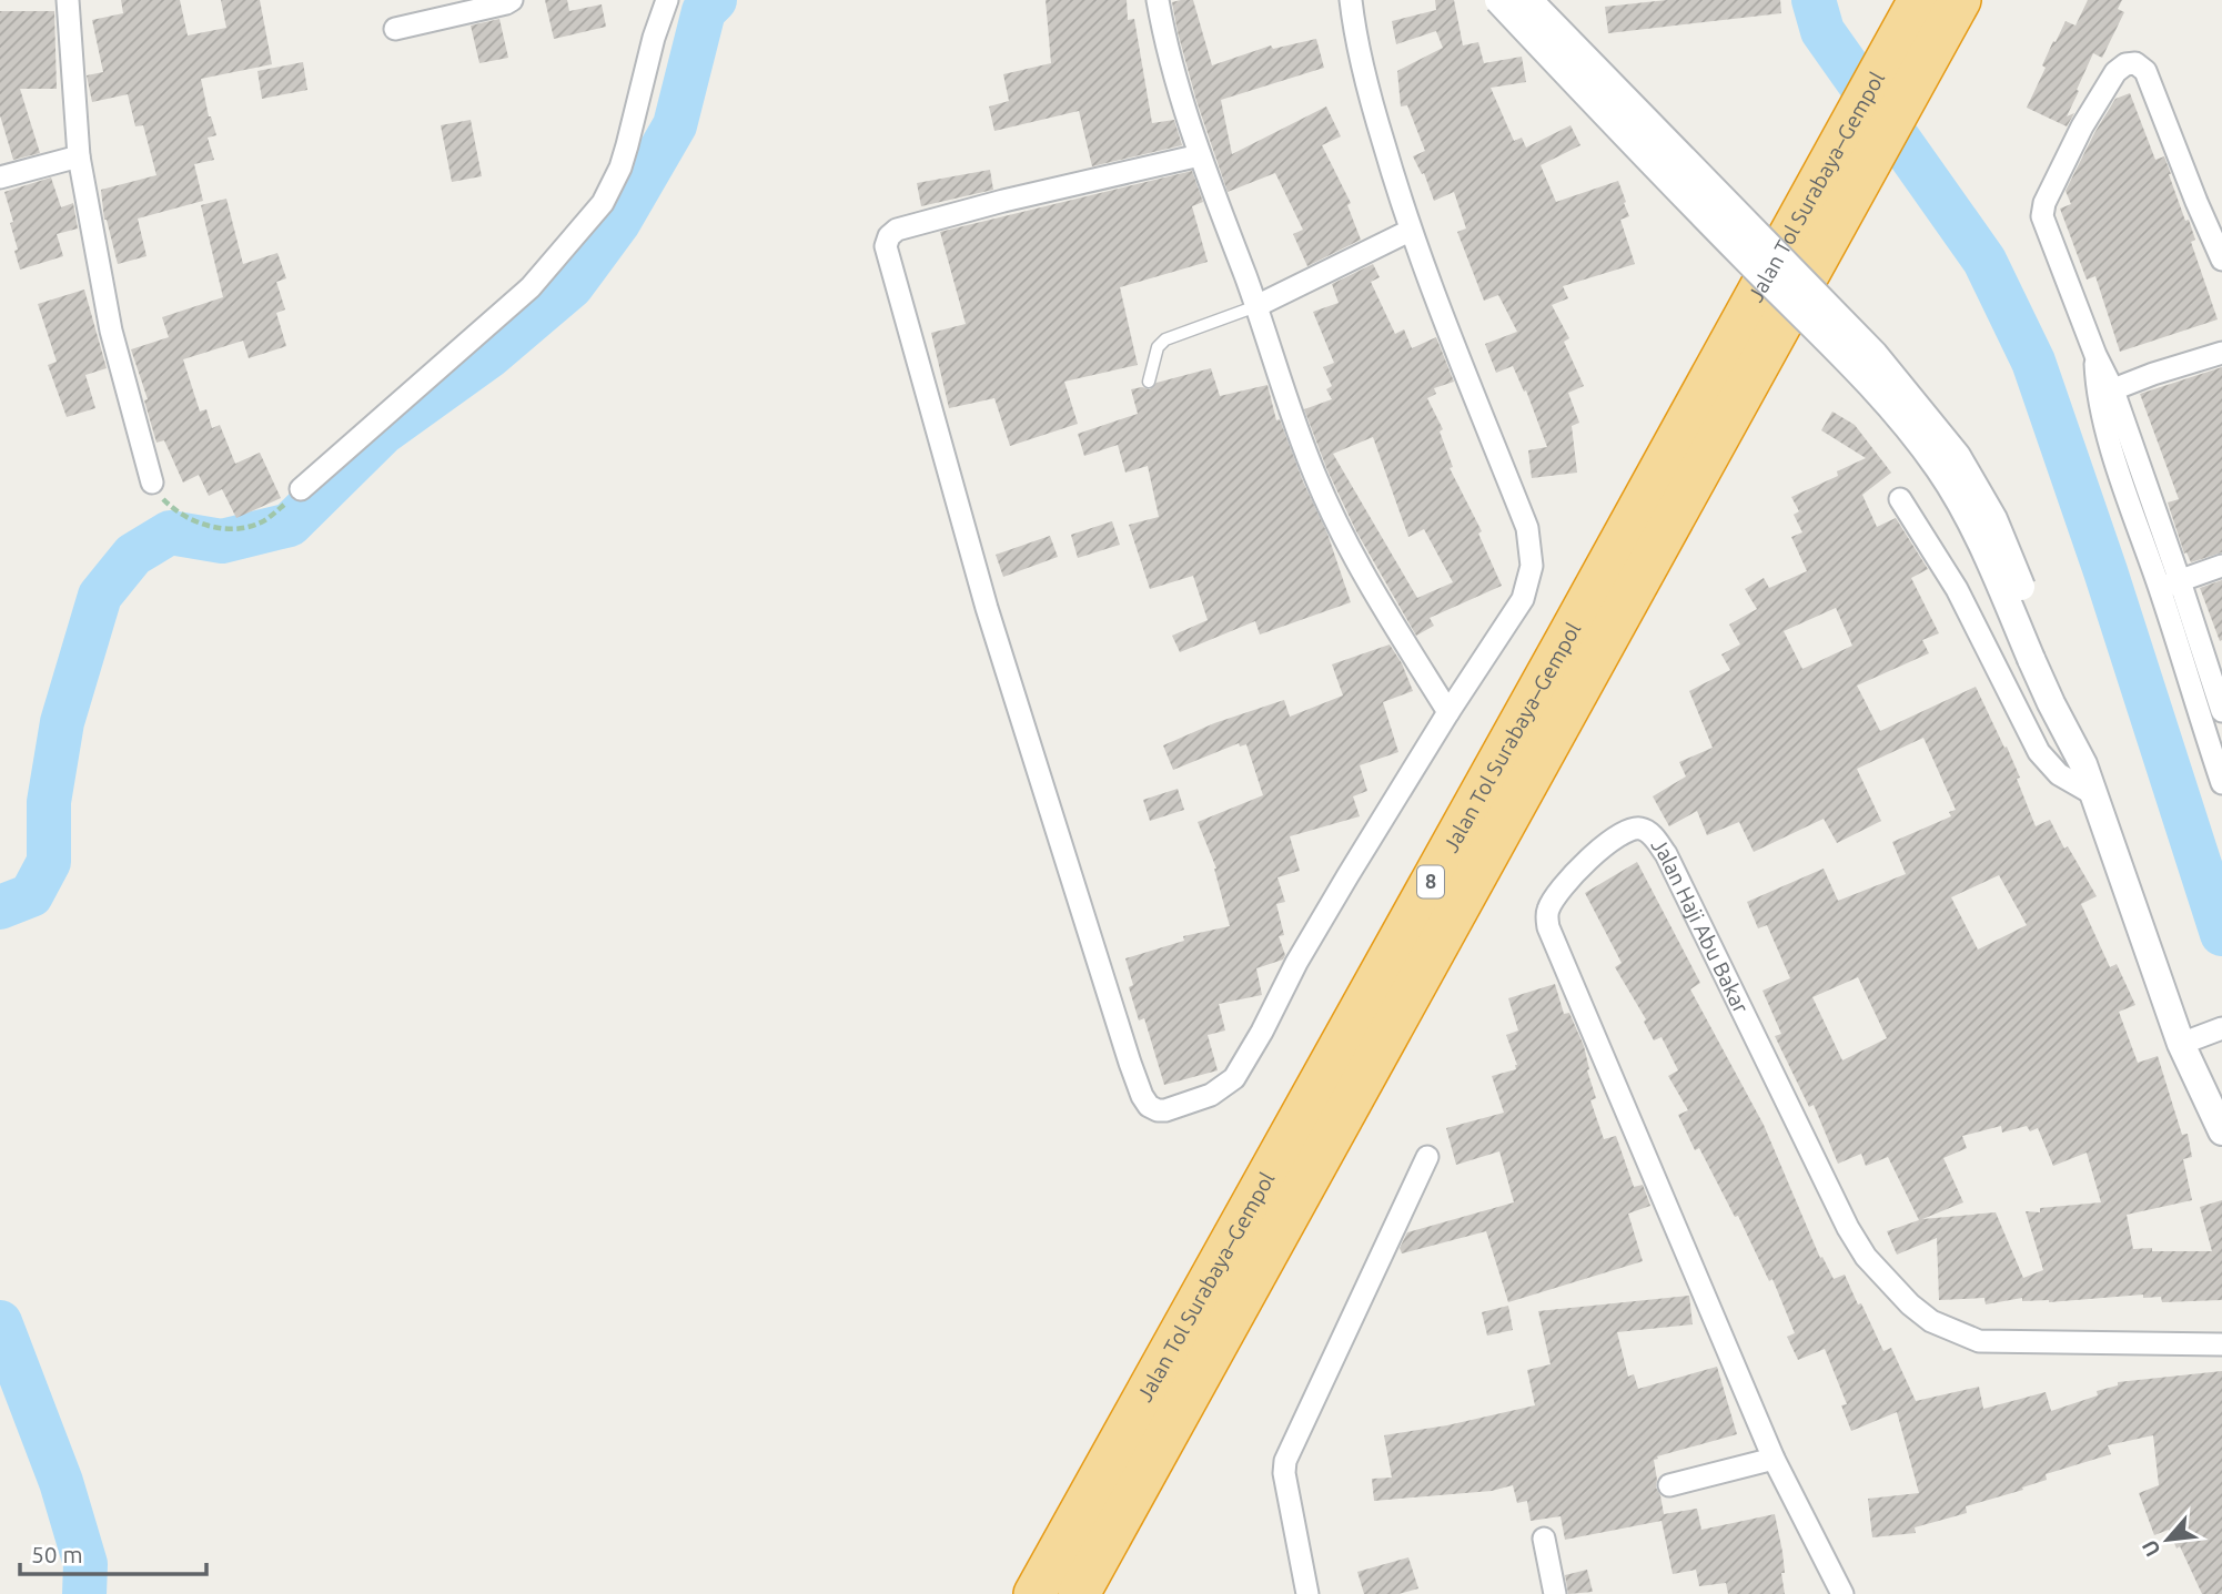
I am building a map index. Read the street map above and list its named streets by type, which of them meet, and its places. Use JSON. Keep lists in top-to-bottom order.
{
  "streets": {
    "highway": ["Jalan Tol Surabaya–Gempol", "8"],
    "street": ["Jalan Haji Abu Bakar"]
  },
  "scale_bar": "50 m",
  "north": "bottom left"
}
